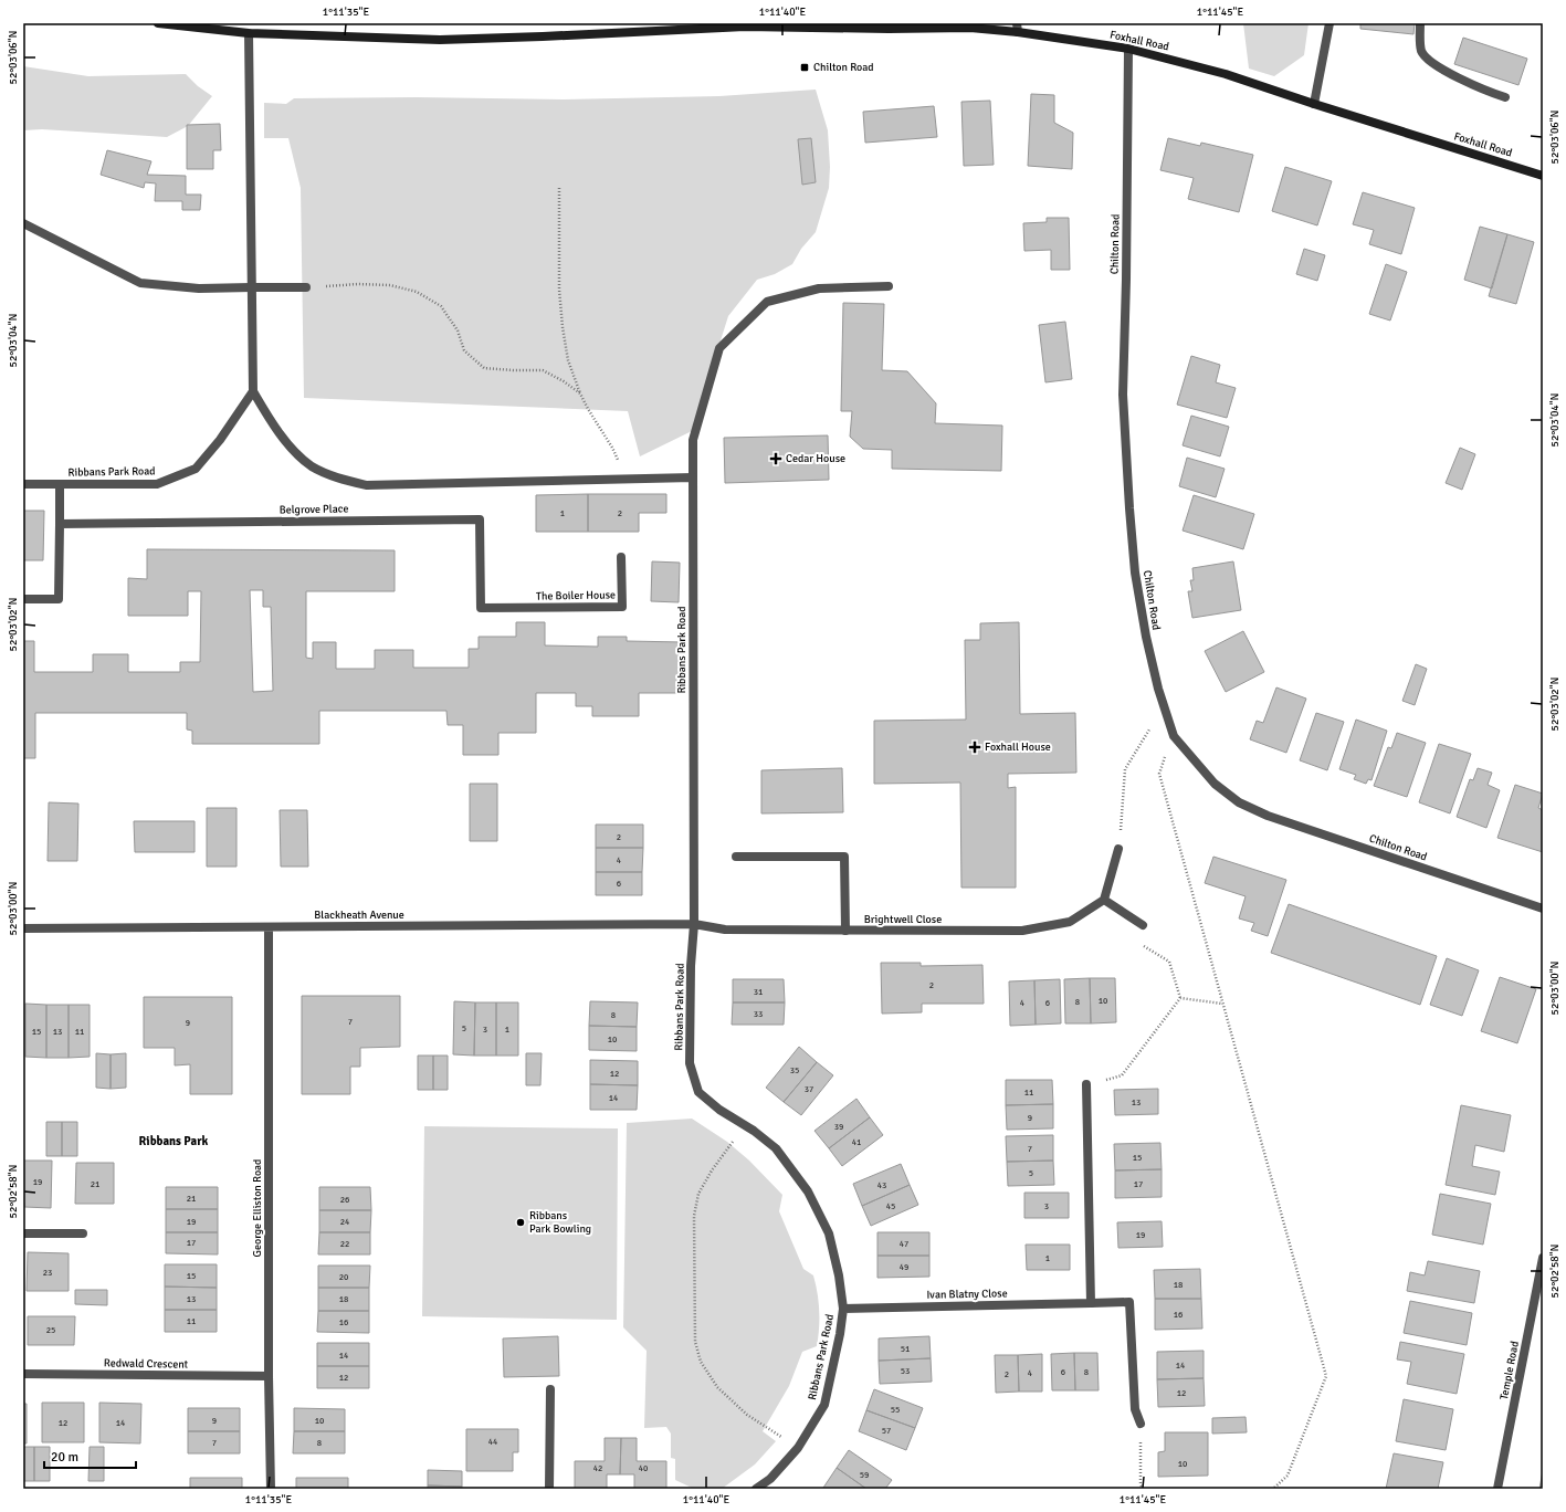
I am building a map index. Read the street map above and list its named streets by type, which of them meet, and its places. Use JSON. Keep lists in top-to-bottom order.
{
  "streets": {
    "street": [
      "Foxhall Road",
      "Chilton Road",
      "Ribbans Park Road",
      "Belgrove Place",
      "The Boiler House",
      "Blackheath Avenue",
      "Brightwell Close",
      "George Elliston Road",
      "Ivan Blatny Close",
      "Redwald Crescent",
      "Temple Road"
    ]
  },
  "crossings": [
    ["Foxhall Road", "Chilton Road"],
    ["Ribbans Park Road", "Blackheath Avenue"],
    ["Ribbans Park Road", "Brightwell Close"],
    ["Ribbans Park Road", "Ivan Blatny Close"],
    ["Belgrove Place", "The Boiler House"],
    ["Blackheath Avenue", "Brightwell Close"],
    ["Blackheath Avenue", "George Elliston Road"],
    ["George Elliston Road", "Redwald Crescent"]
  ],
  "districts": ["Ribbans Park"],
  "places": {
    "transit": ["Chilton Road"],
    "health": ["Cedar House", "Foxhall House"],
    "other": ["Ribbans Park Bowling"]
  },
  "house_numbers": [
    "1",
    "2",
    "2",
    "4",
    "6",
    "2",
    "31",
    "10",
    "8",
    "4",
    "6",
    "33",
    "8",
    "7",
    "9",
    "5",
    "3",
    "1",
    "15",
    "13",
    "11",
    "10",
    "35",
    "12",
    "37",
    "11",
    "14",
    "13",
    "9",
    "39",
    "41",
    "7",
    "15",
    "5",
    "19",
    "21",
    "17",
    "43",
    "21",
    "26",
    "45",
    "3",
    "19",
    "24",
    "19",
    "17",
    "22",
    "47",
    "1",
    "49",
    "23",
    "15",
    "20",
    "18",
    "13",
    "18",
    "16",
    "11",
    "16",
    "25",
    "51",
    "14",
    "14",
    "53",
    "6",
    "8",
    "4",
    "2",
    "12",
    "12",
    "55",
    "9",
    "10",
    "12",
    "14",
    "57",
    "44",
    "7",
    "8",
    "10",
    "42",
    "40",
    "59"
  ],
  "scale_bar": "20 m",
  "coordinates": [
    "1°11'35\"E",
    "1°11'40\"E",
    "1°11'45\"E",
    "52°03'06\"N",
    "52°03'04\"N",
    "52°03'02\"N",
    "52°03'00\"N",
    "52°02'58\"N"
  ]
}
